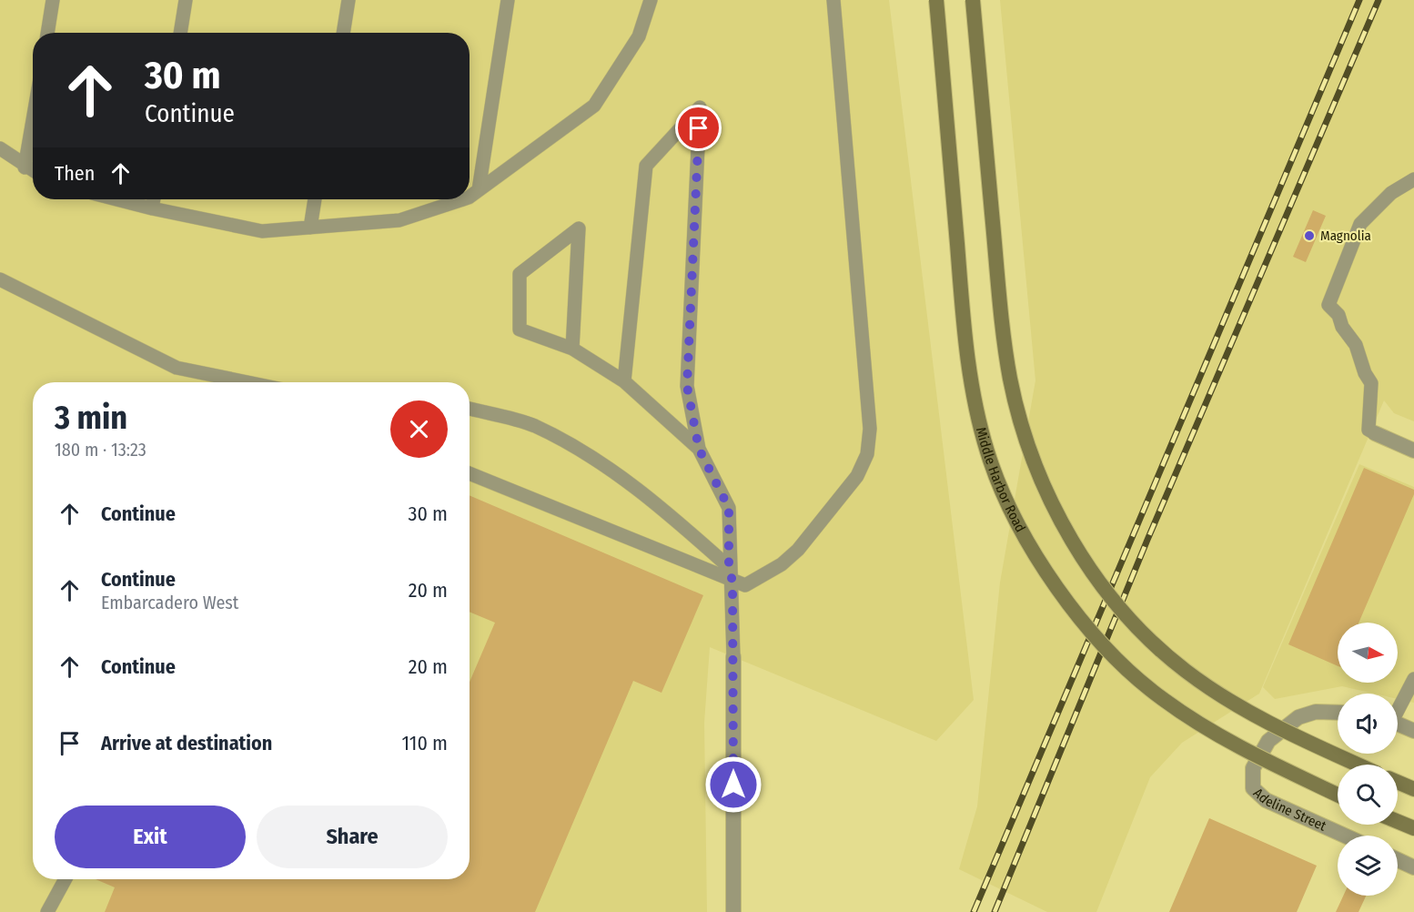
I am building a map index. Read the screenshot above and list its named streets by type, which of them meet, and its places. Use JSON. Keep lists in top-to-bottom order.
{
  "streets": {
    "main road": ["Middle Harbor Road"],
    "street": ["Adeline Street"]
  },
  "places": ["Magnolia"],
  "north": "right",
  "page": {
    "turn": ["30 m", "Continue"],
    "then": "Then",
    "heading": ["3 min", "180 m · 13:23"],
    "list": [
      {
        "name": "Continue",
        "value": "30 m"
      },
      {
        "name": "Continue",
        "note": "Embarcadero West",
        "value": "20 m"
      },
      {
        "name": "Continue",
        "value": "20 m"
      },
      {
        "name": "Arrive at destination",
        "value": "110 m"
      }
    ],
    "buttons": ["Exit", "Share"]
  }
}
